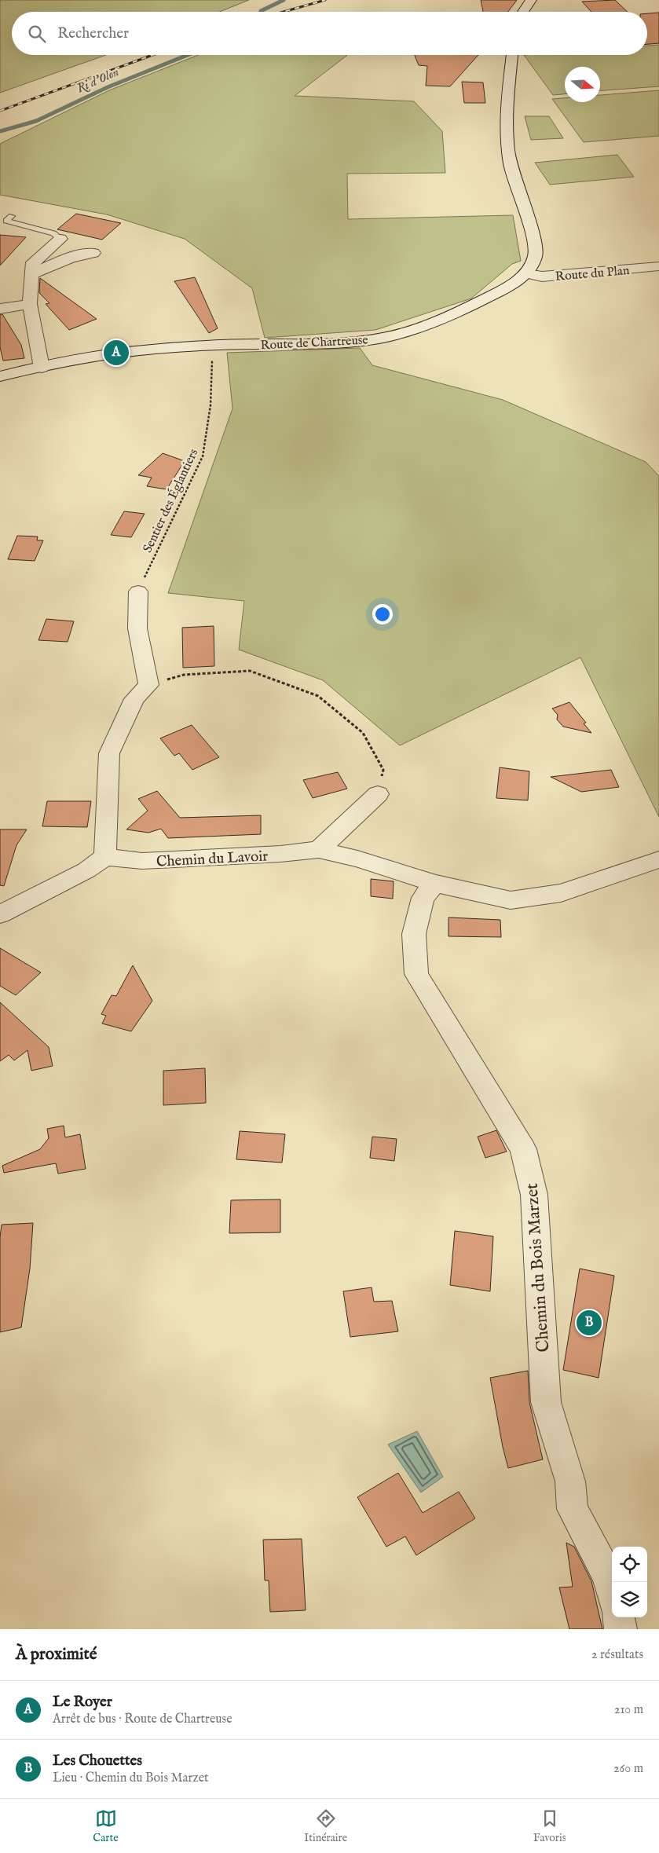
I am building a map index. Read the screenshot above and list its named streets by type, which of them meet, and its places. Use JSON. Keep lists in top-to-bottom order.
{
  "streets": {
    "street": [
      "Route du Plan",
      "Route de Chartreuse",
      "Chemin du Lavoir",
      "Chemin du Bois Marzet"
    ],
    "path": ["Sentier des Églantiers"]
  },
  "crossings": [
    ["Route du Plan", "Route de Chartreuse"],
    ["Route de Chartreuse", "Sentier des Églantiers"],
    ["Chemin du Lavoir", "Chemin du Bois Marzet"]
  ],
  "water": ["Ri d'Olon"],
  "north": "right",
  "page": {
    "search": "Rechercher",
    "pins": ["A", "B"],
    "heading": ["À proximité", "2 résultats"],
    "list": [
      {
        "mark": "A",
        "name": "Le Royer",
        "note": "Arrêt de bus · Route de Chartreuse",
        "value": "210 m"
      },
      {
        "mark": "B",
        "name": "Les Chouettes",
        "note": "Lieu · Chemin du Bois Marzet",
        "value": "260 m"
      }
    ],
    "nav": ["Carte", "Itinéraire", "Favoris"]
  }
}
